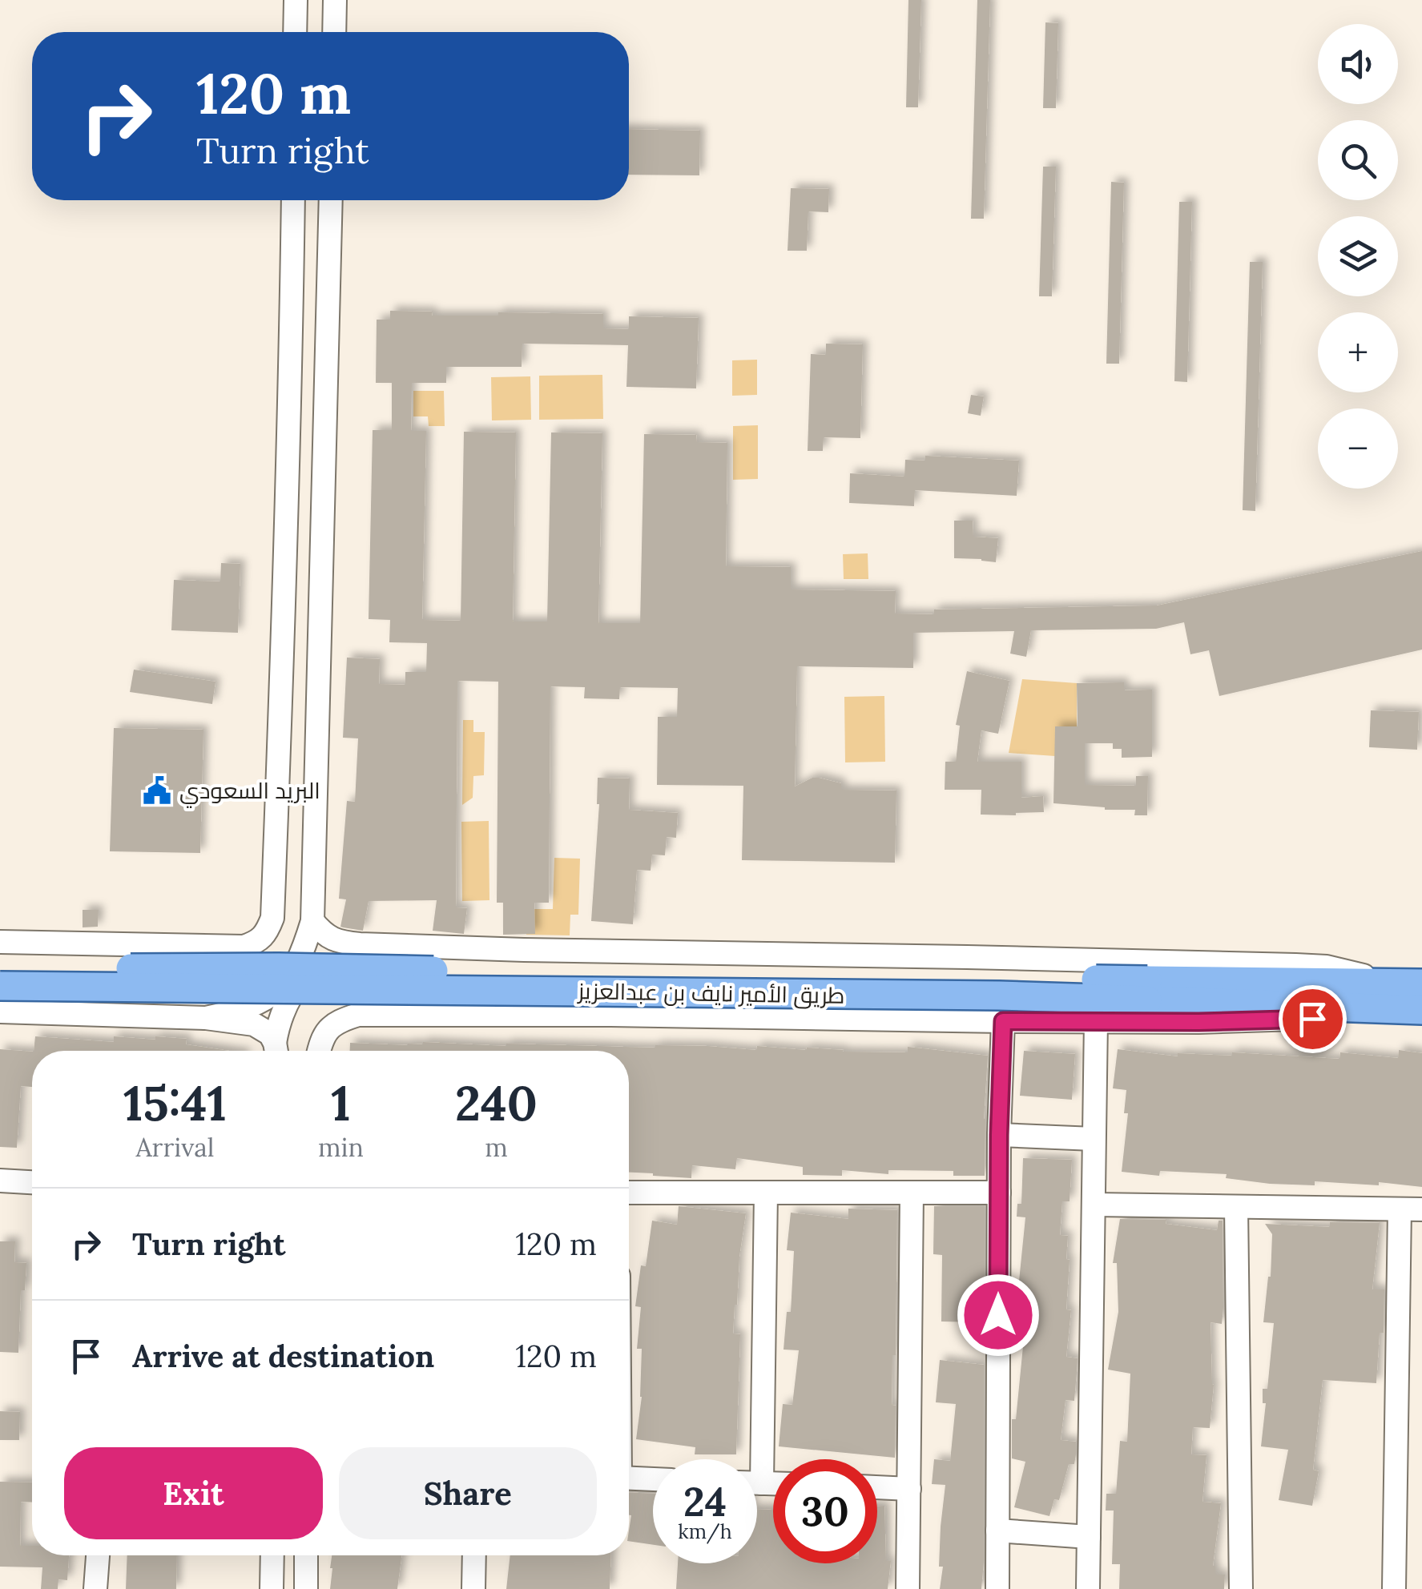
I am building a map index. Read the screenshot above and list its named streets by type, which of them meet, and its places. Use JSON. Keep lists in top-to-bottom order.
{
  "streets": {
    "main road": ["طريق الأمير نايف بن عبدالعزيز"]
  },
  "places": {
    "public building": ["البريد السعودي"]
  },
  "page": {
    "map_buttons": ["+", "−"],
    "turn": ["120 m", "Turn right"],
    "eta": [
      "15:41",
      "Arrival",
      "1",
      "min",
      "240",
      "m"
    ],
    "list": [
      {
        "name": "Turn right",
        "value": "120 m"
      },
      {
        "name": "Arrive at destination",
        "value": "120 m"
      }
    ],
    "buttons": ["Exit", "Share"],
    "speed": "24 km/h",
    "limit": "30"
  }
}
